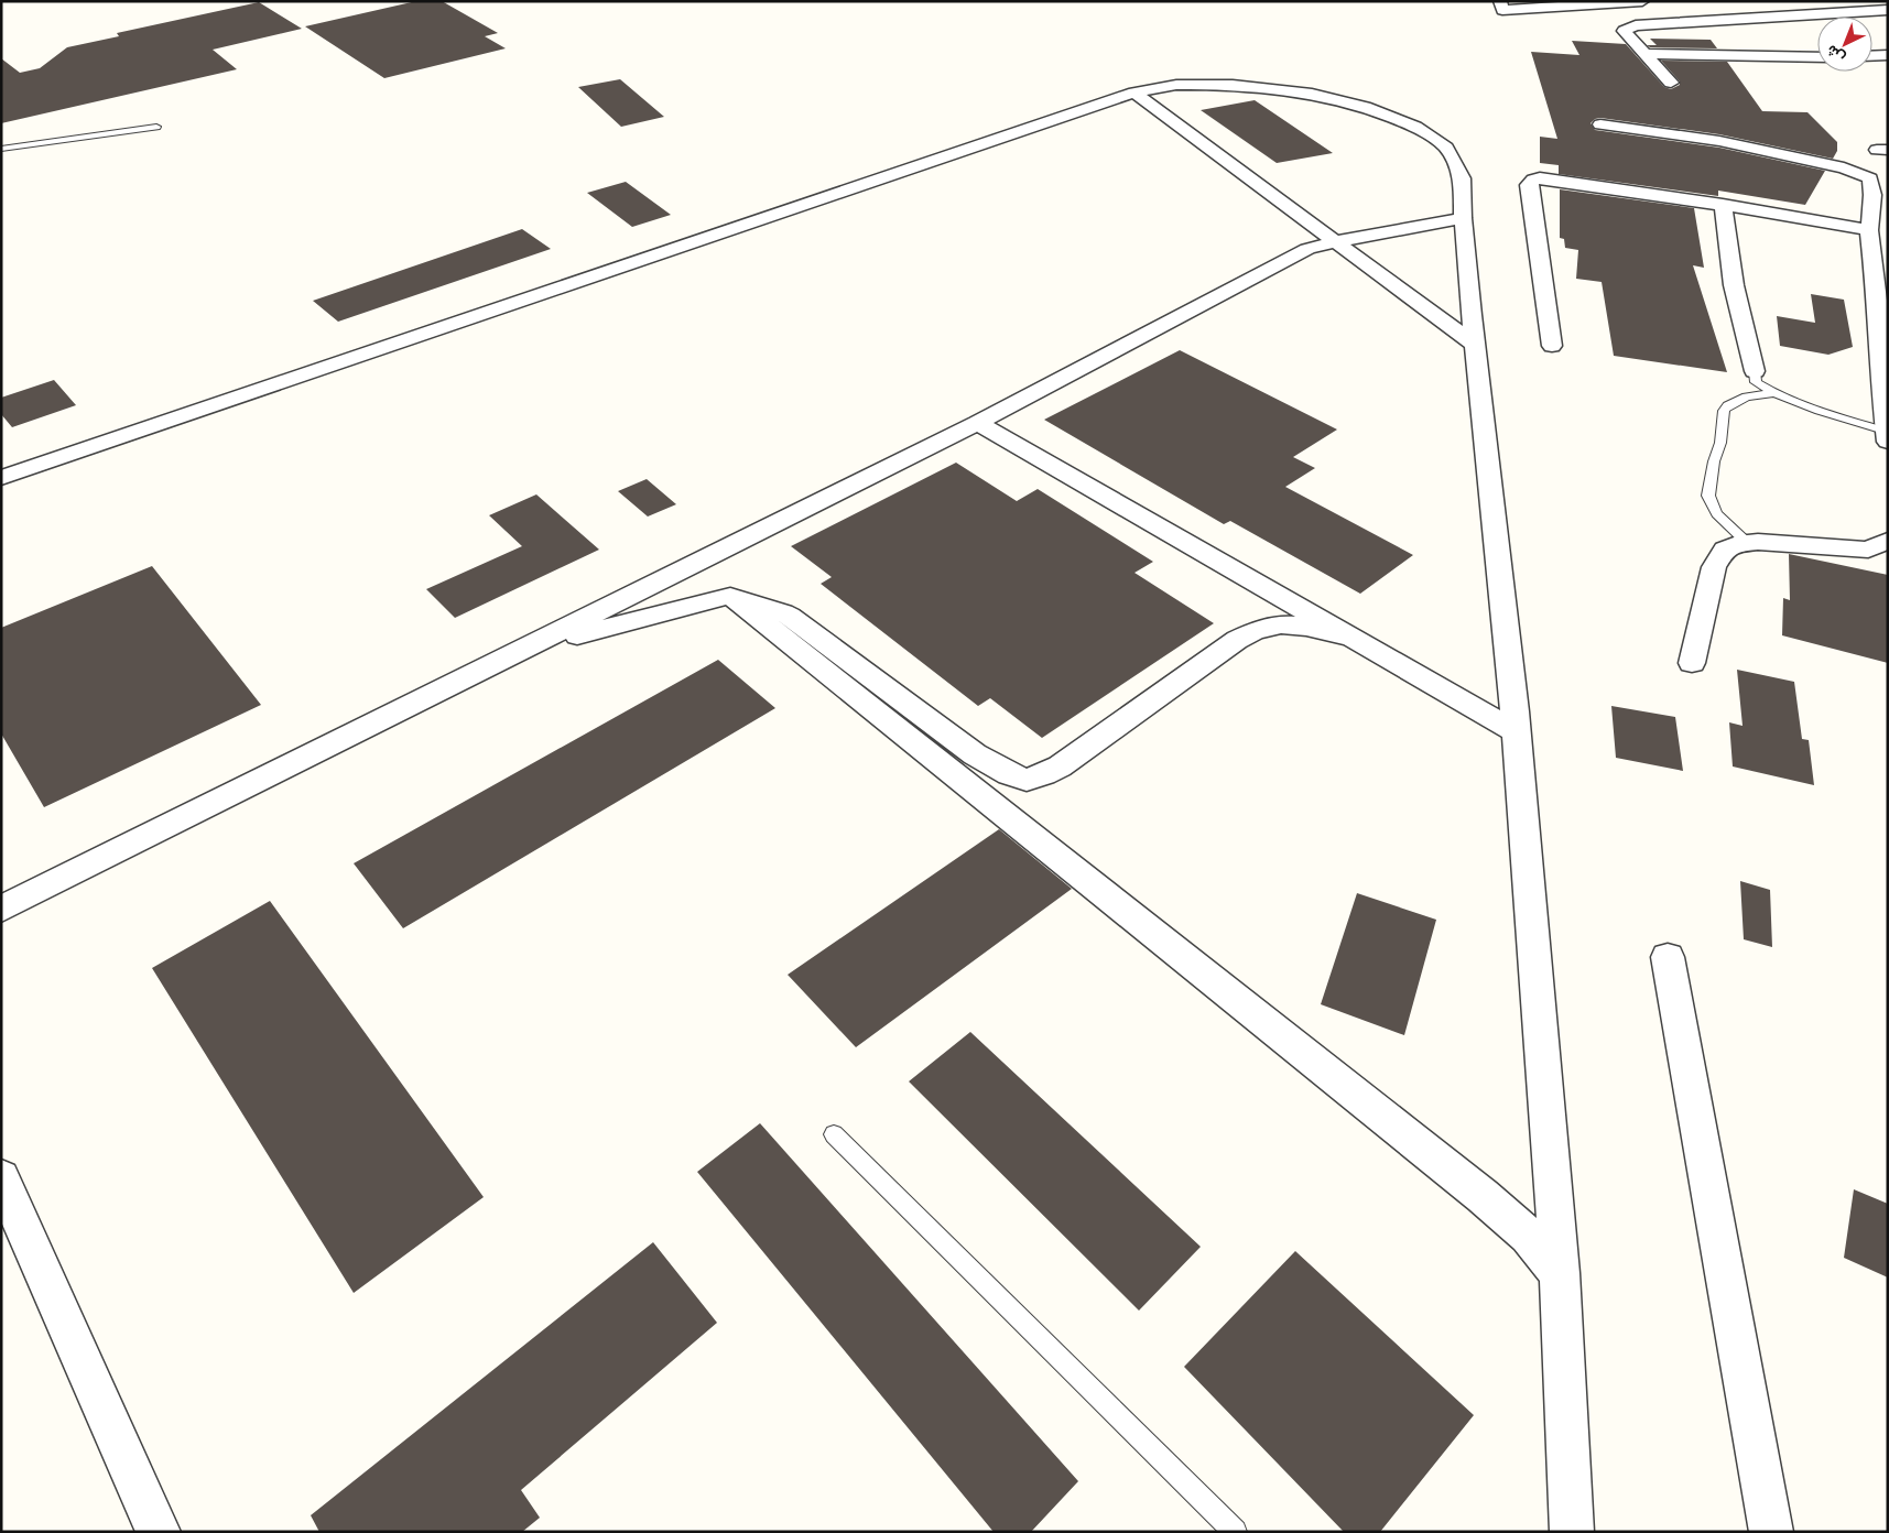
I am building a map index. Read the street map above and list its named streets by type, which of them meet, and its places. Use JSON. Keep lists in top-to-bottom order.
{
  "north": "bottom left"
}
